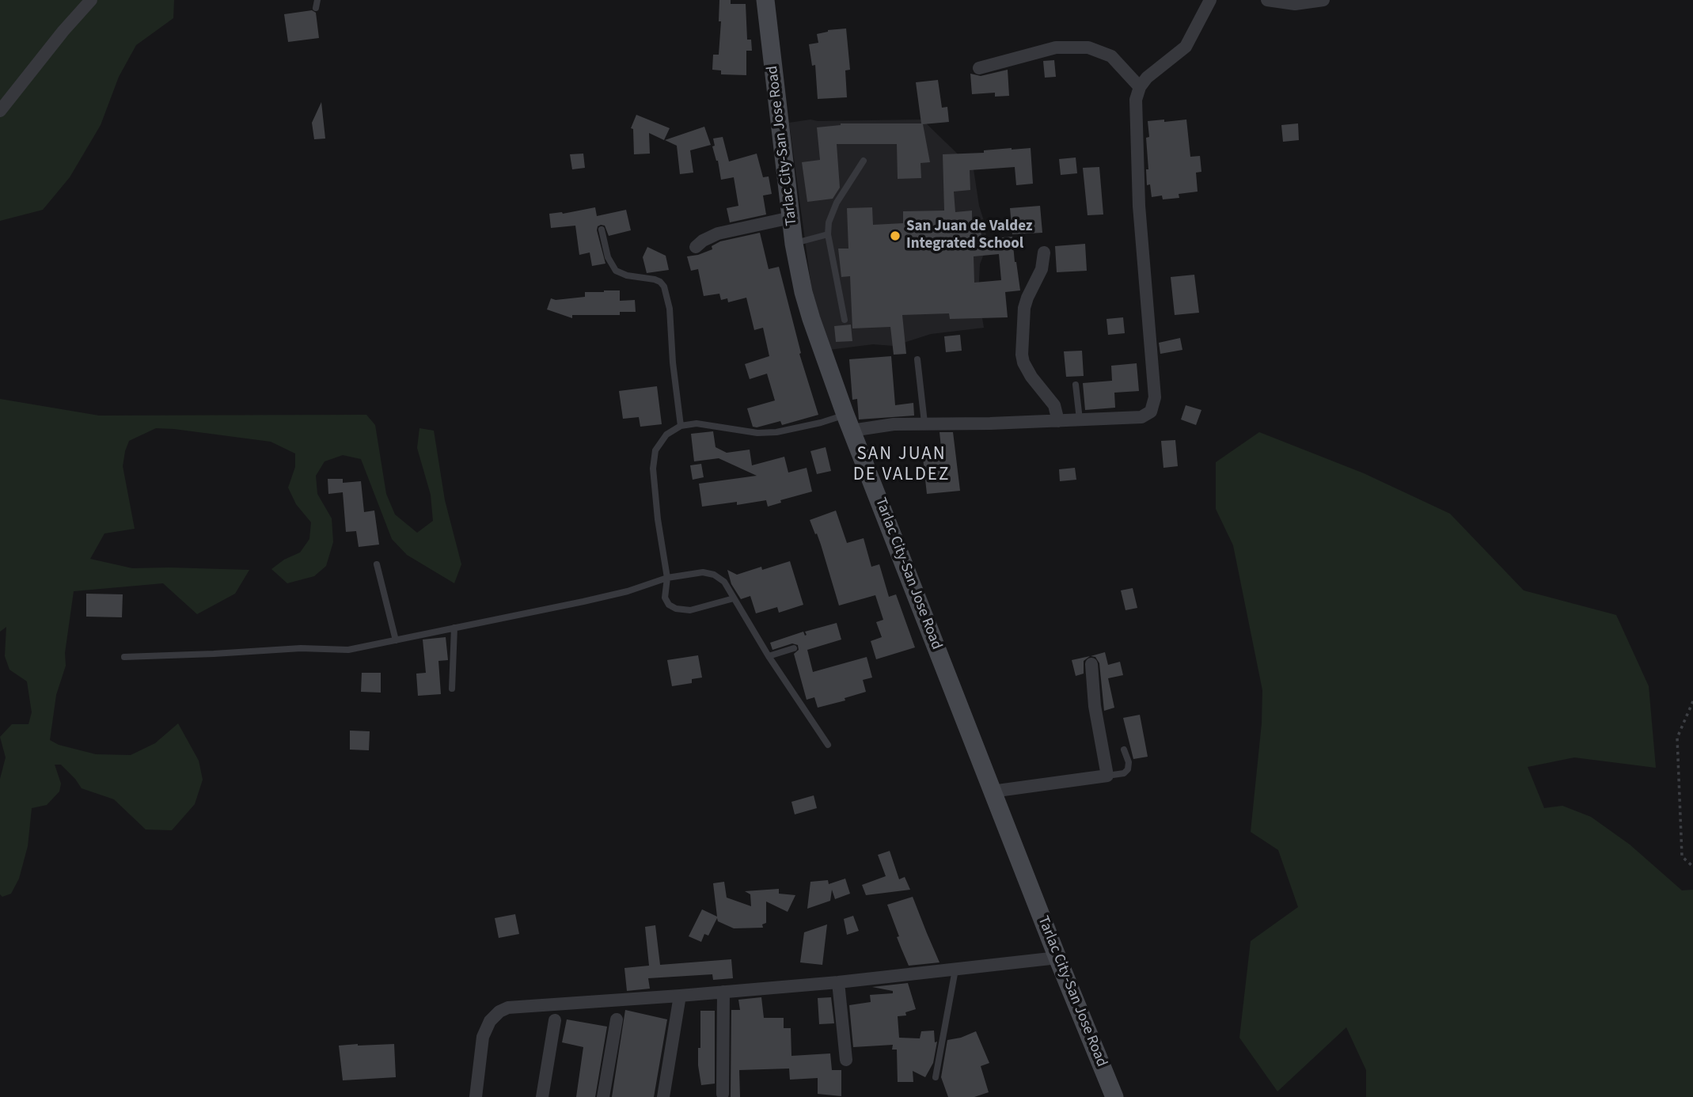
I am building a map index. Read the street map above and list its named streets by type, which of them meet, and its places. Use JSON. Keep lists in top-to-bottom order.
{
  "streets": {
    "main road": ["Tarlac City-San Jose Road"]
  },
  "districts": ["SAN JUAN DE VALDEZ"],
  "places": ["San Juan de Valdez Integrated School"]
}
